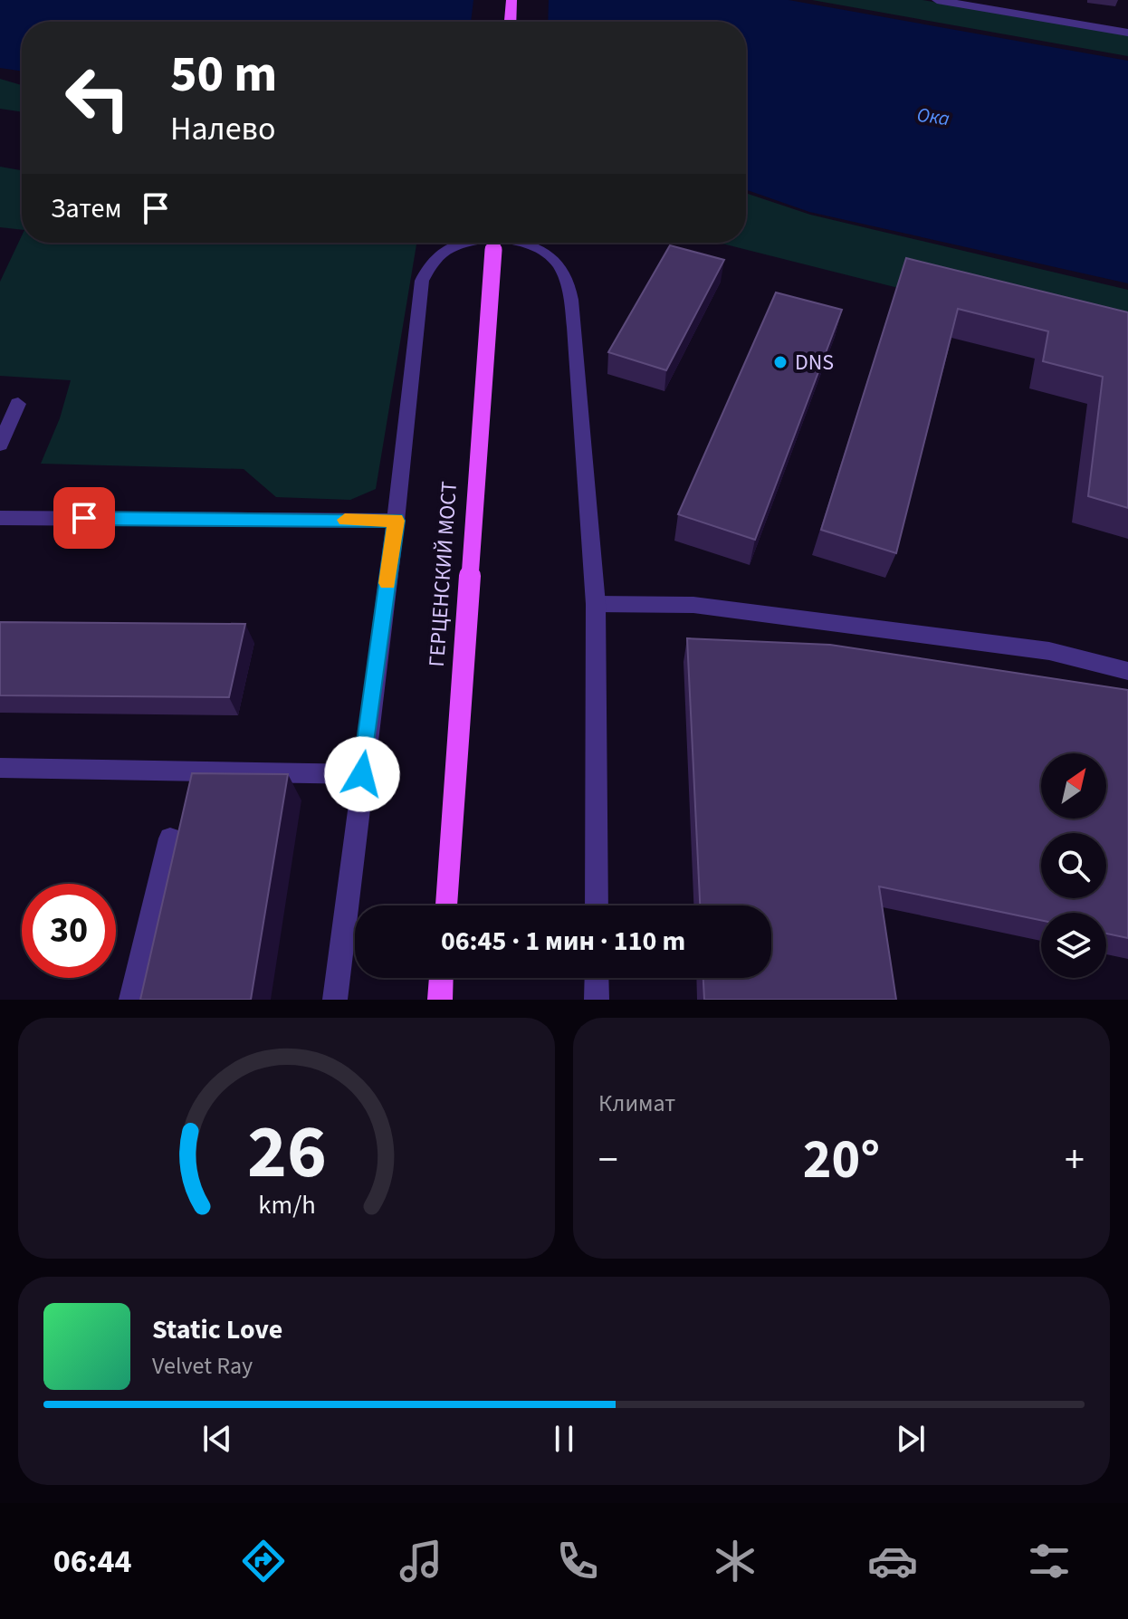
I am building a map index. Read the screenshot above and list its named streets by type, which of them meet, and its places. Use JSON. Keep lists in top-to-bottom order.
{
  "streets": {
    "main road": ["ГЕРЦЕНСКИЙ МОСТ"]
  },
  "water": ["Ока"],
  "places": ["DNS"],
  "north": "top right",
  "page": {
    "turn": ["50 m", "Налево"],
    "then": "Затем",
    "limit": "30",
    "trip": "06:45 · 1 мин · 110 m",
    "tile": "Климат",
    "heat": ["−", "20°", "+"],
    "song": ["Static Love", "Velvet Ray"],
    "tabs": "06:44",
    "gauge": ["26", "km/h"]
  }
}
